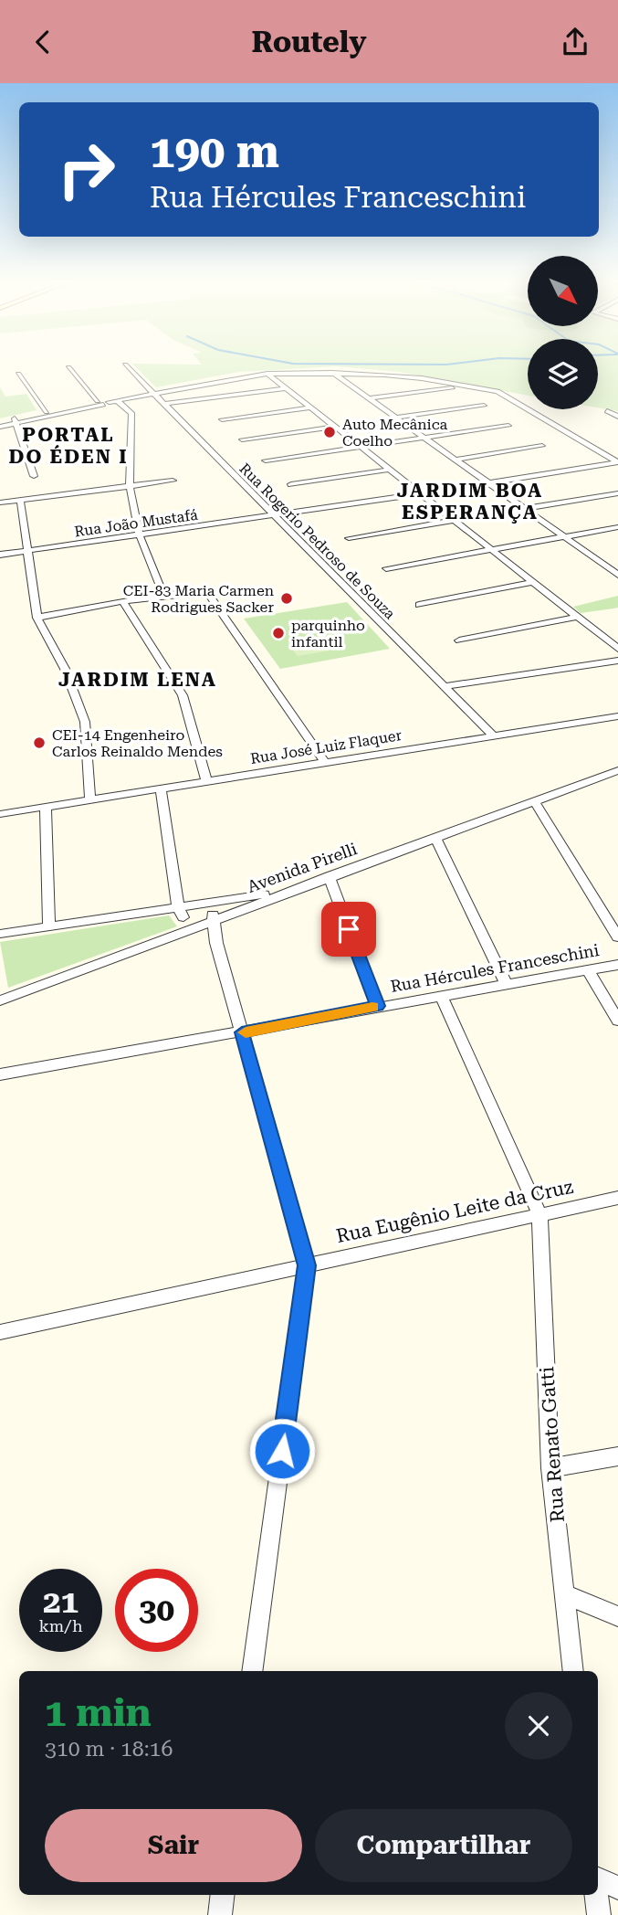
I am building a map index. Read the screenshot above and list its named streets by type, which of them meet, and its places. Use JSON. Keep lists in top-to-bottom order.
{
  "streets": {
    "street": [
      "Rua João Mustafá",
      "Rua Rogerio Pedroso de Souza",
      "Rua José Luiz Flaquer",
      "Avenida Pirelli",
      "Rua Hércules Franceschini",
      "Rua Eugênio Leite da Cruz",
      "Rua Renato Gatti"
    ]
  },
  "crossings": [
    ["Rua João Mustafá", "Rua Rogerio Pedroso de Souza"],
    ["Rua Rogerio Pedroso de Souza", "Rua José Luiz Flaquer"],
    ["Rua Eugênio Leite da Cruz", "Rua Renato Gatti"]
  ],
  "districts": ["PORTAL DO ÉDEN I", "JARDIM BOA ESPERANÇA", "JARDIM LENA"],
  "places": [
    "Auto Mecânica Coelho",
    "CEI-83 Maria Carmen Rodrigues Sacker",
    "parquinho infantil",
    "CEI-14 Engenheiro Carlos Reinaldo Mendes"
  ],
  "north": "bottom right",
  "page": {
    "header": "Routely",
    "turn": ["190 m", "Rua Hércules Franceschini"],
    "speed": "21 km/h",
    "limit": "30",
    "heading": ["1 min", "310 m · 18:16"],
    "buttons": ["Sair", "Compartilhar"]
  }
}
